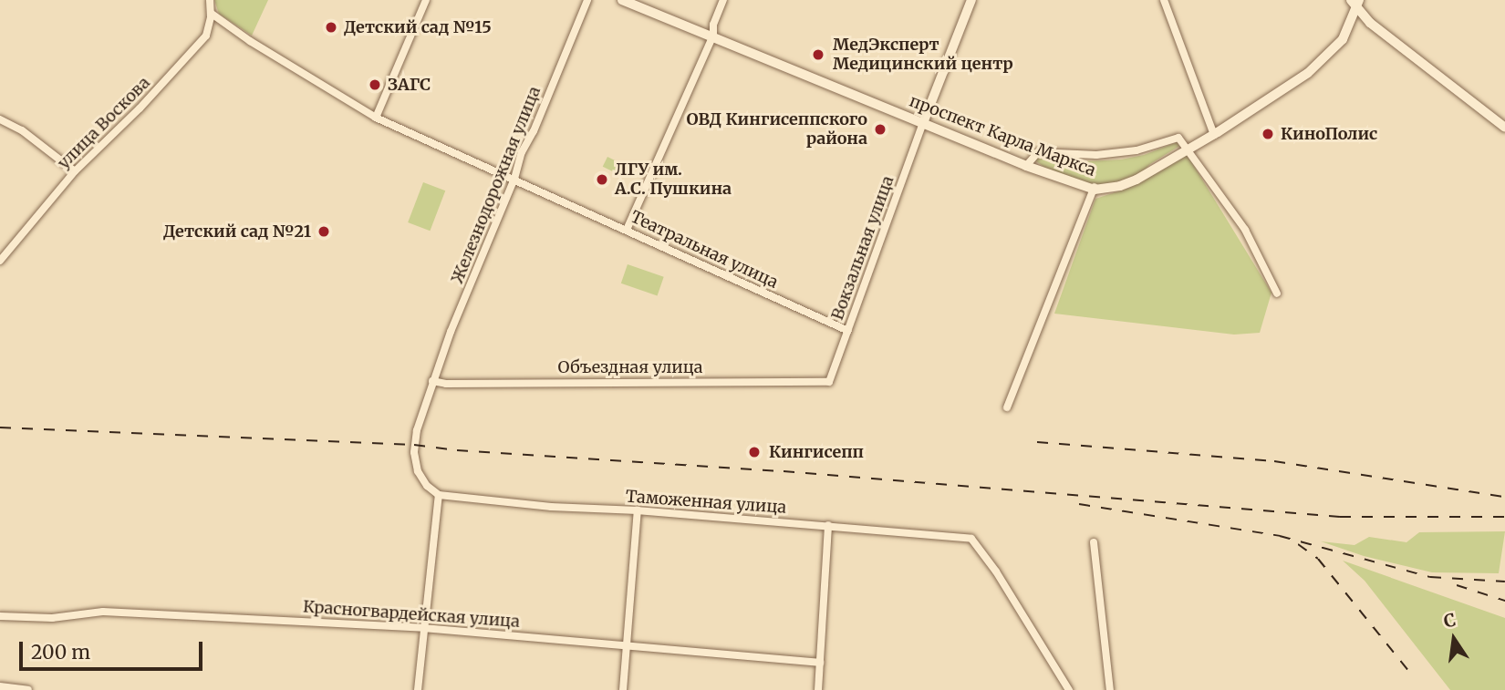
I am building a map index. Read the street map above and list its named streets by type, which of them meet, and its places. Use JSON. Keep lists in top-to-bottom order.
{
  "streets": {
    "main road": ["проспект Карла Маркса"],
    "street": [
      "улица Воскова",
      "Железнодорожная улица",
      "Вокзальная улица",
      "Театральная улица",
      "Объездная улица",
      "Таможенная улица",
      "Красногвардейская улица"
    ]
  },
  "crossings": [
    ["улица Воскова", "Театральная улица"],
    ["проспект Карла Маркса", "Вокзальная улица"],
    ["Железнодорожная улица", "Театральная улица"],
    ["Железнодорожная улица", "Объездная улица"],
    ["Железнодорожная улица", "Таможенная улица"],
    ["Вокзальная улица", "Театральная улица"],
    ["Вокзальная улица", "Объездная улица"]
  ],
  "places": [
    "Детский сад №15",
    "МедЭксперт Медицинский центр",
    "ЗАГС",
    "ОВД Кингисеппского района",
    "КиноПолис",
    "ЛГУ им. А.С. Пушкина",
    "Детский сад №21",
    "Кингисепп"
  ],
  "scale_bar": "200 m",
  "north": "top"
}
